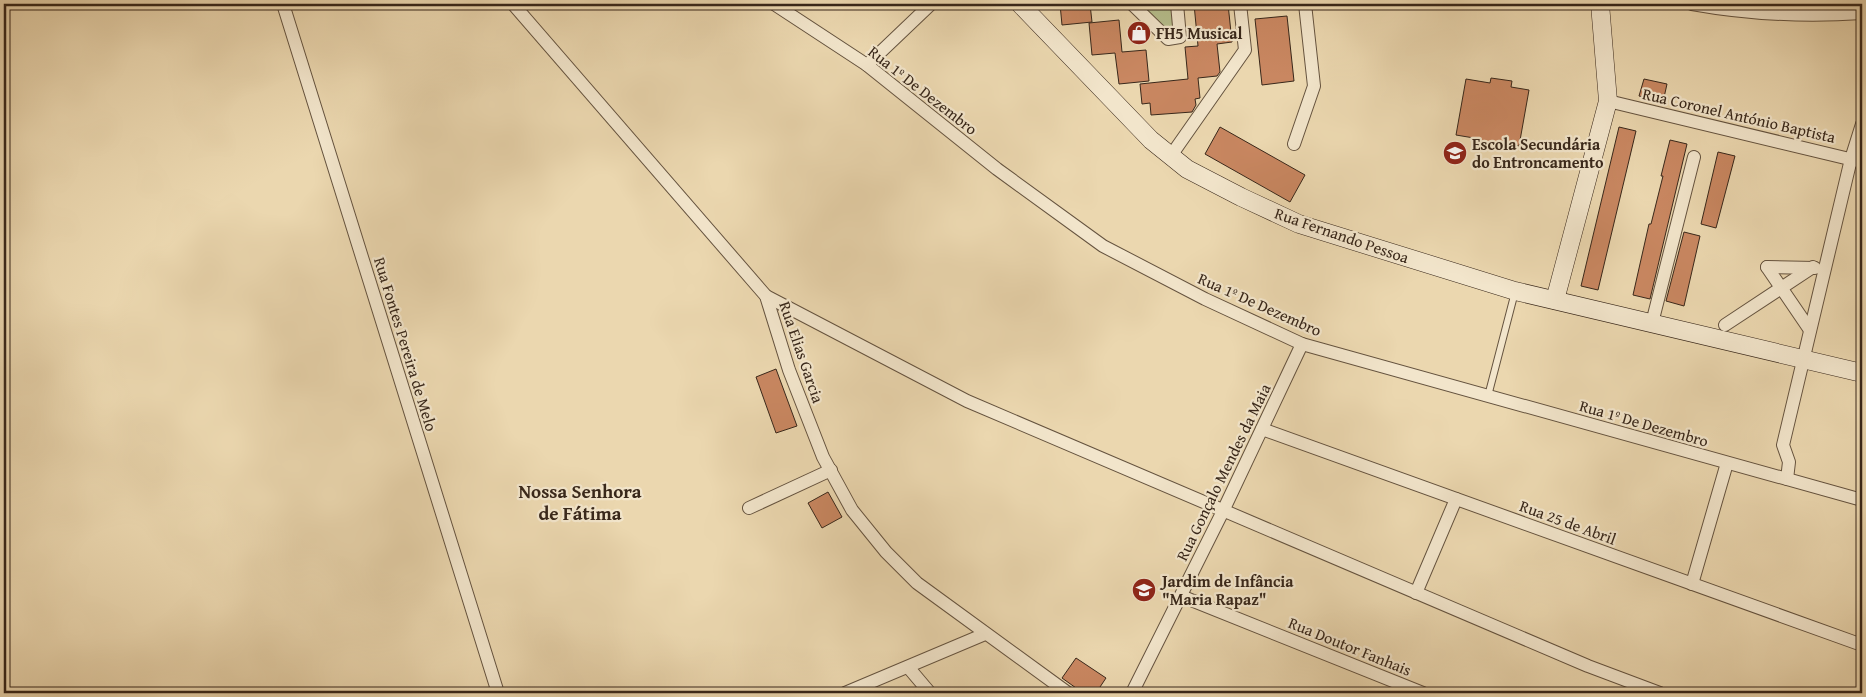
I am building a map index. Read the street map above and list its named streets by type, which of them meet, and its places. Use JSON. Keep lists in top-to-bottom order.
{
  "streets": {
    "street": [
      "Rua 1º De Dezembro",
      "Rua Coronel António Baptista",
      "Rua Fernando Pessoa",
      "Rua Fontes Pereira de Melo",
      "Rua Elias Garcia",
      "Rua Gonçalo Mendes da Maia",
      "Rua 25 de Abril",
      "Rua Doutor Fanhais"
    ]
  },
  "crossings": [
    ["Rua 1º De Dezembro", "Rua Gonçalo Mendes da Maia"],
    ["Rua Gonçalo Mendes da Maia", "Rua 25 de Abril"],
    ["Rua Gonçalo Mendes da Maia", "Rua Doutor Fanhais"]
  ],
  "districts": ["Nossa Senhora de Fátima"],
  "places": {
    "shop": ["FH5 Musical"],
    "school or university": ["Escola Secundária do Entroncamento", "Jardim de Infância \"Maria Rapaz\""]
  }
}
